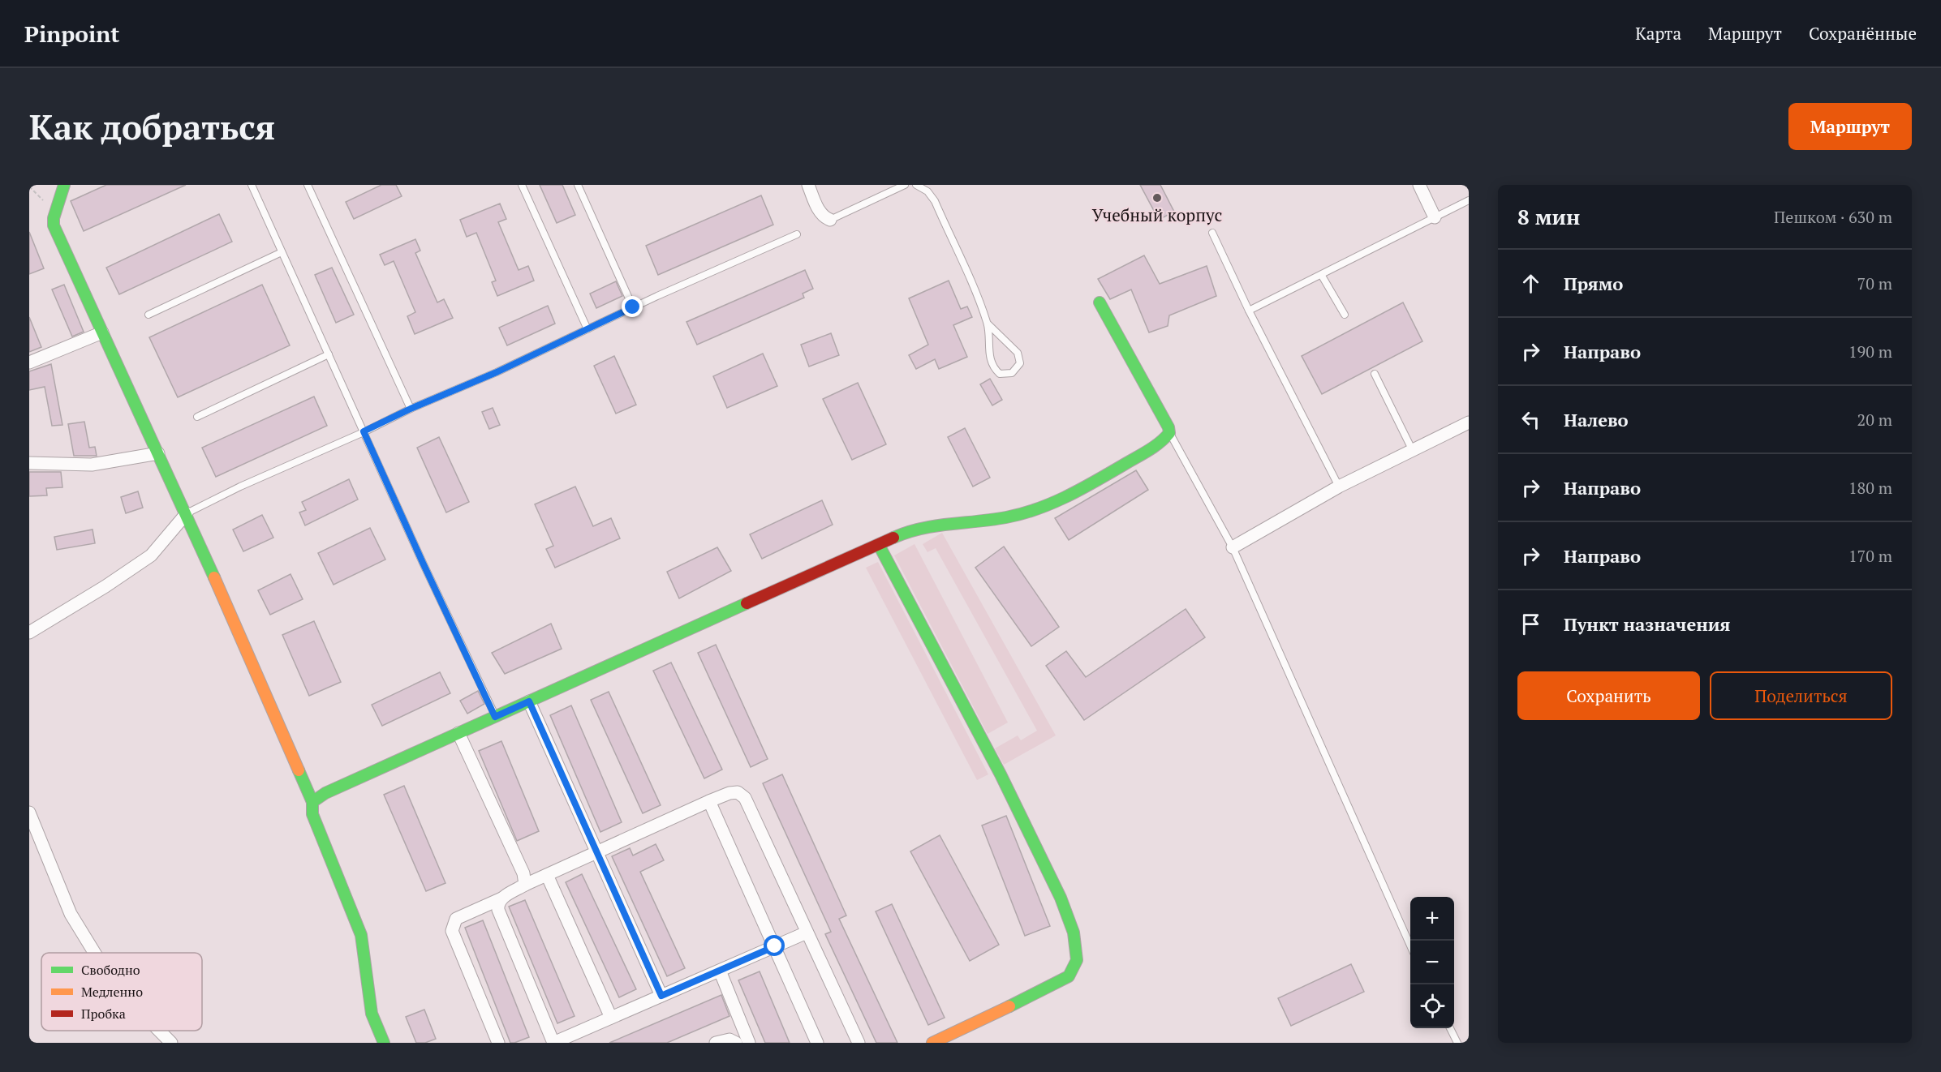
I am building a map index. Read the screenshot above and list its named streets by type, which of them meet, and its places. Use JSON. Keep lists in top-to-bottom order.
{
  "places": ["Учебный корпус"],
  "legend": ["Свободно", "Медленно", "Пробка"],
  "page": {
    "header": "Pinpoint",
    "nav": ["Карта", "Маршрут", "Сохранённые"],
    "buttons": [
      "Маршрут",
      ["Сохранить", "Поделиться"]
    ],
    "title": "Как добраться",
    "heading": ["8 мин", "Пешком · 630 m"],
    "list": [
      ["Прямо", "70 m"],
      ["Направо", "190 m"],
      ["Налево", "20 m"],
      ["Направо", "180 m"],
      ["Направо", "170 m"],
      "Пункт назначения"
    ],
    "map_buttons": ["+", "−"]
  }
}
